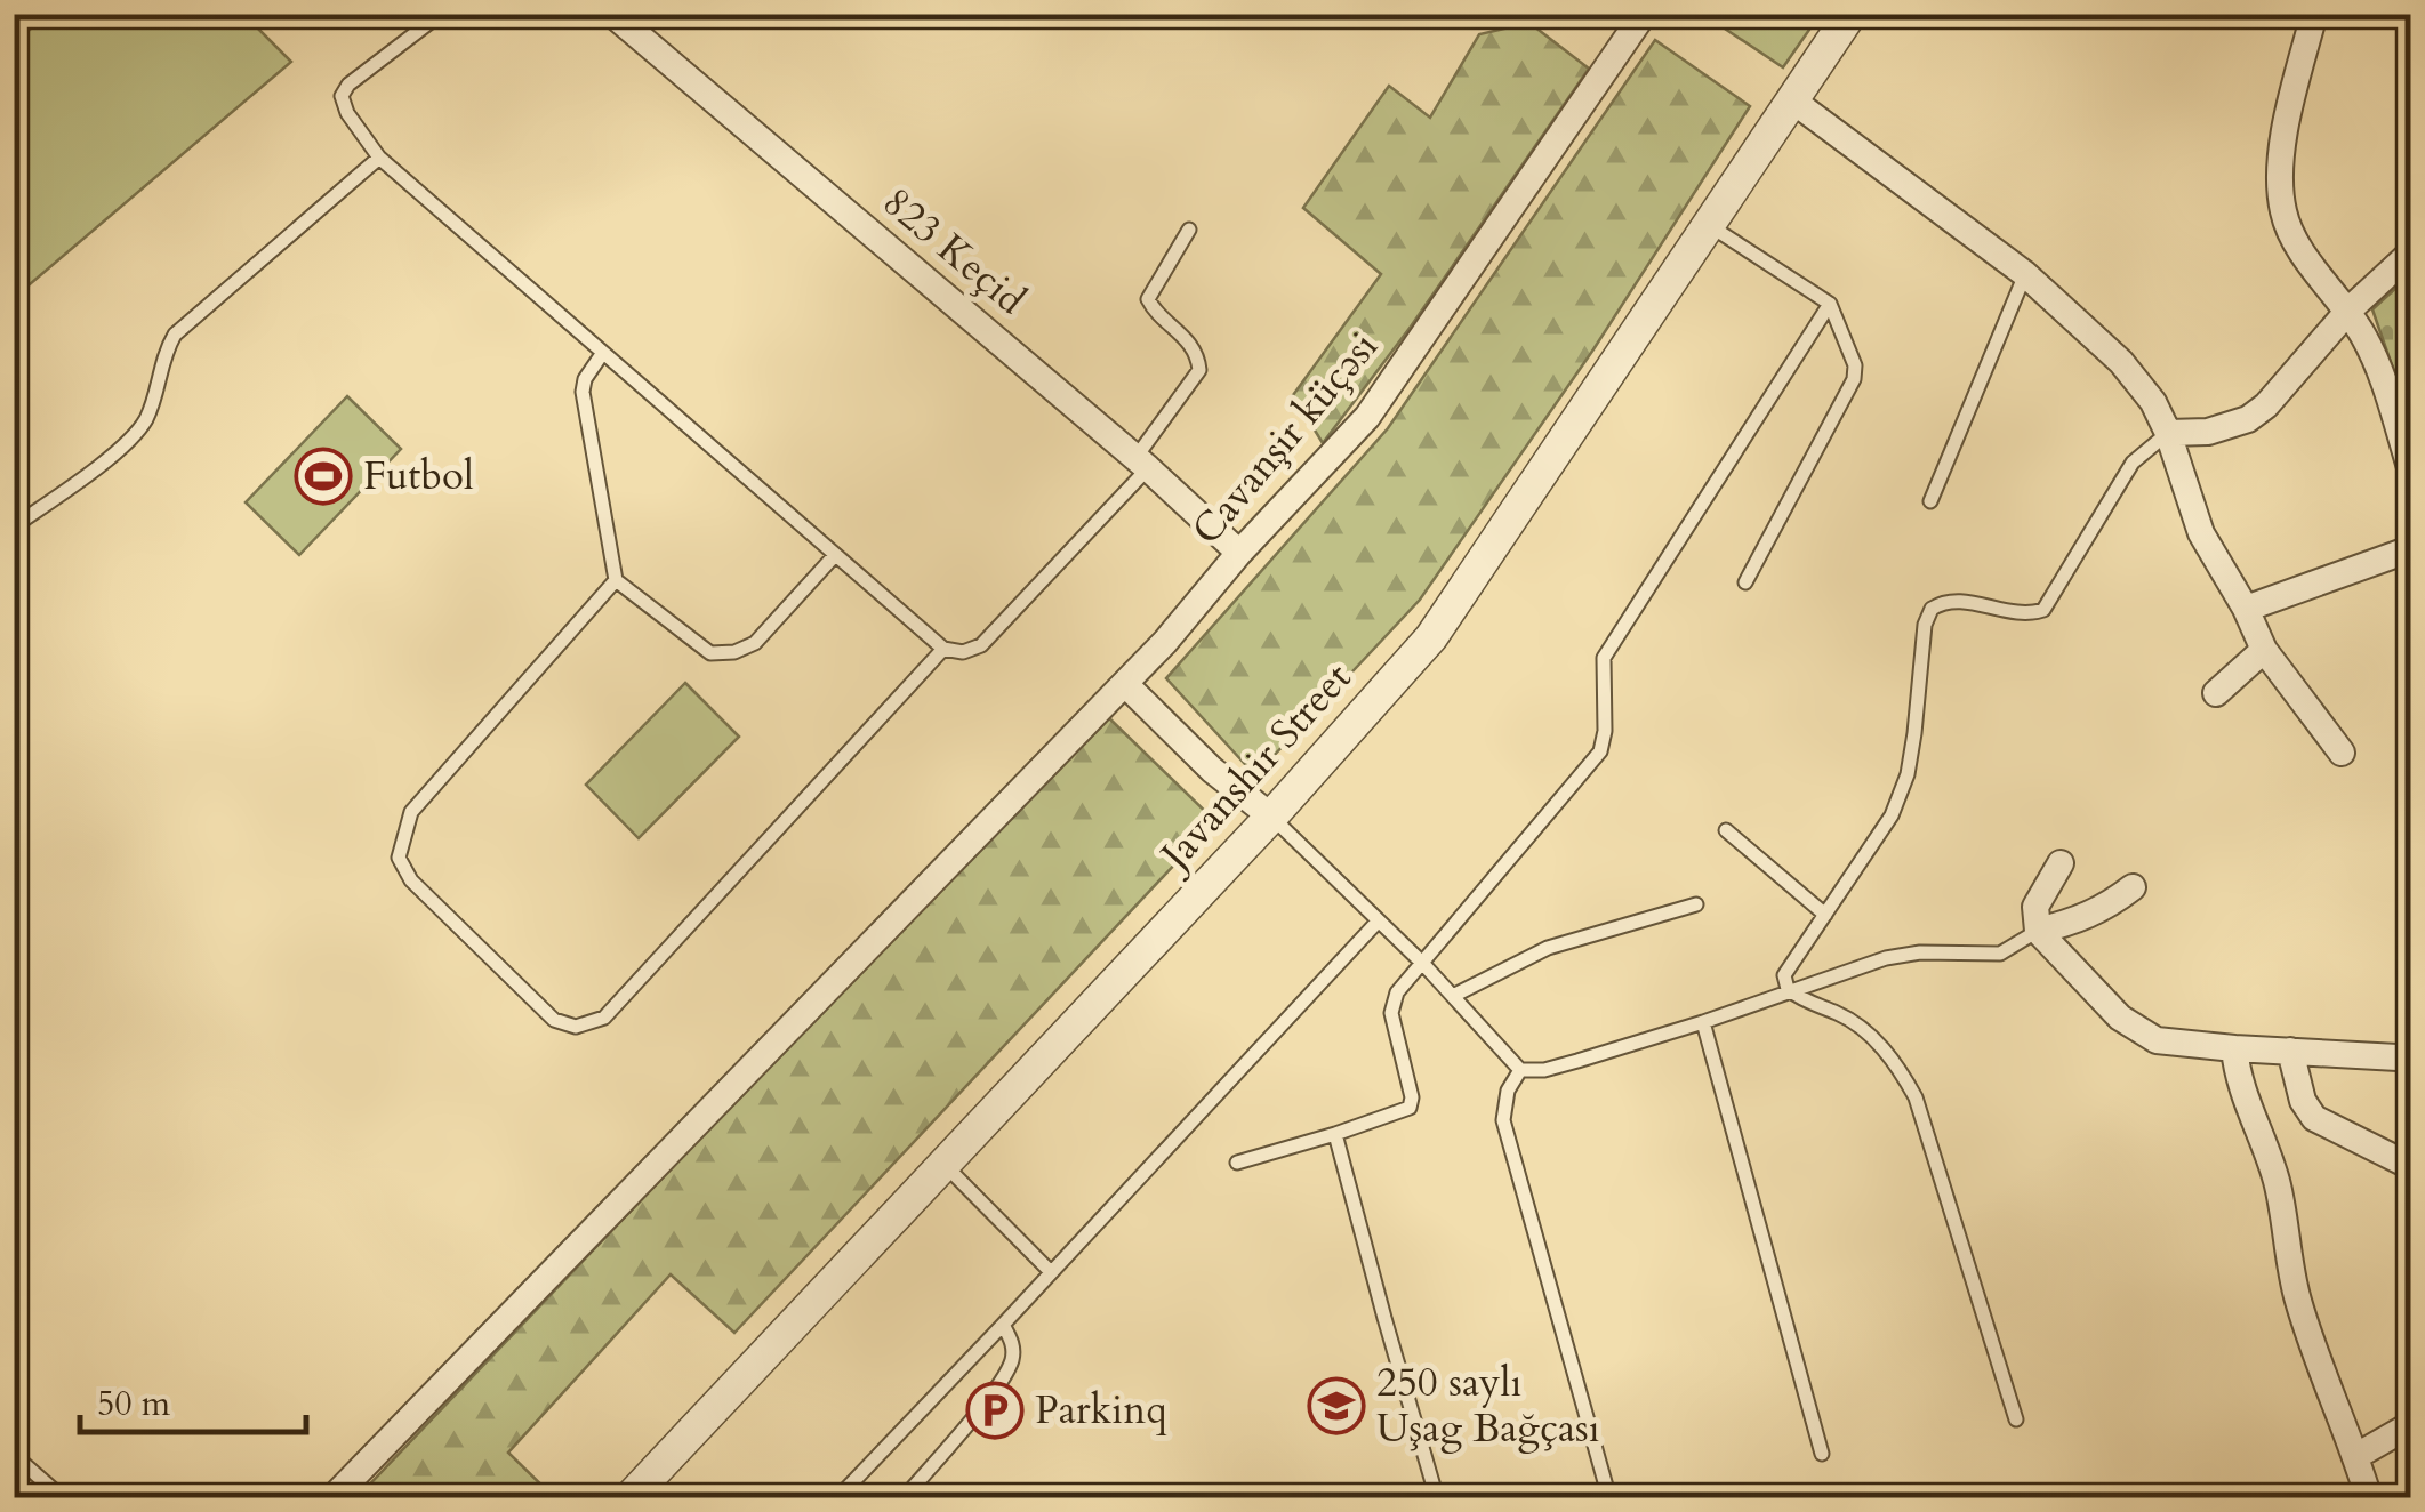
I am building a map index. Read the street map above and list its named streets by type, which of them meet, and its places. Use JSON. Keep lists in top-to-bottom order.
{
  "streets": {
    "street": ["823 Keçid", "Cavanşir küçəsi", "Javanshir Street"]
  },
  "crossings": [
    ["823 Keçid", "Cavanşir küçəsi"]
  ],
  "places": {
    "sports": ["Futbol"],
    "school or university": ["250 saylı Uşag Bağçası"],
    "parking": ["Parkinq"]
  },
  "scale_bar": "50 m"
}
